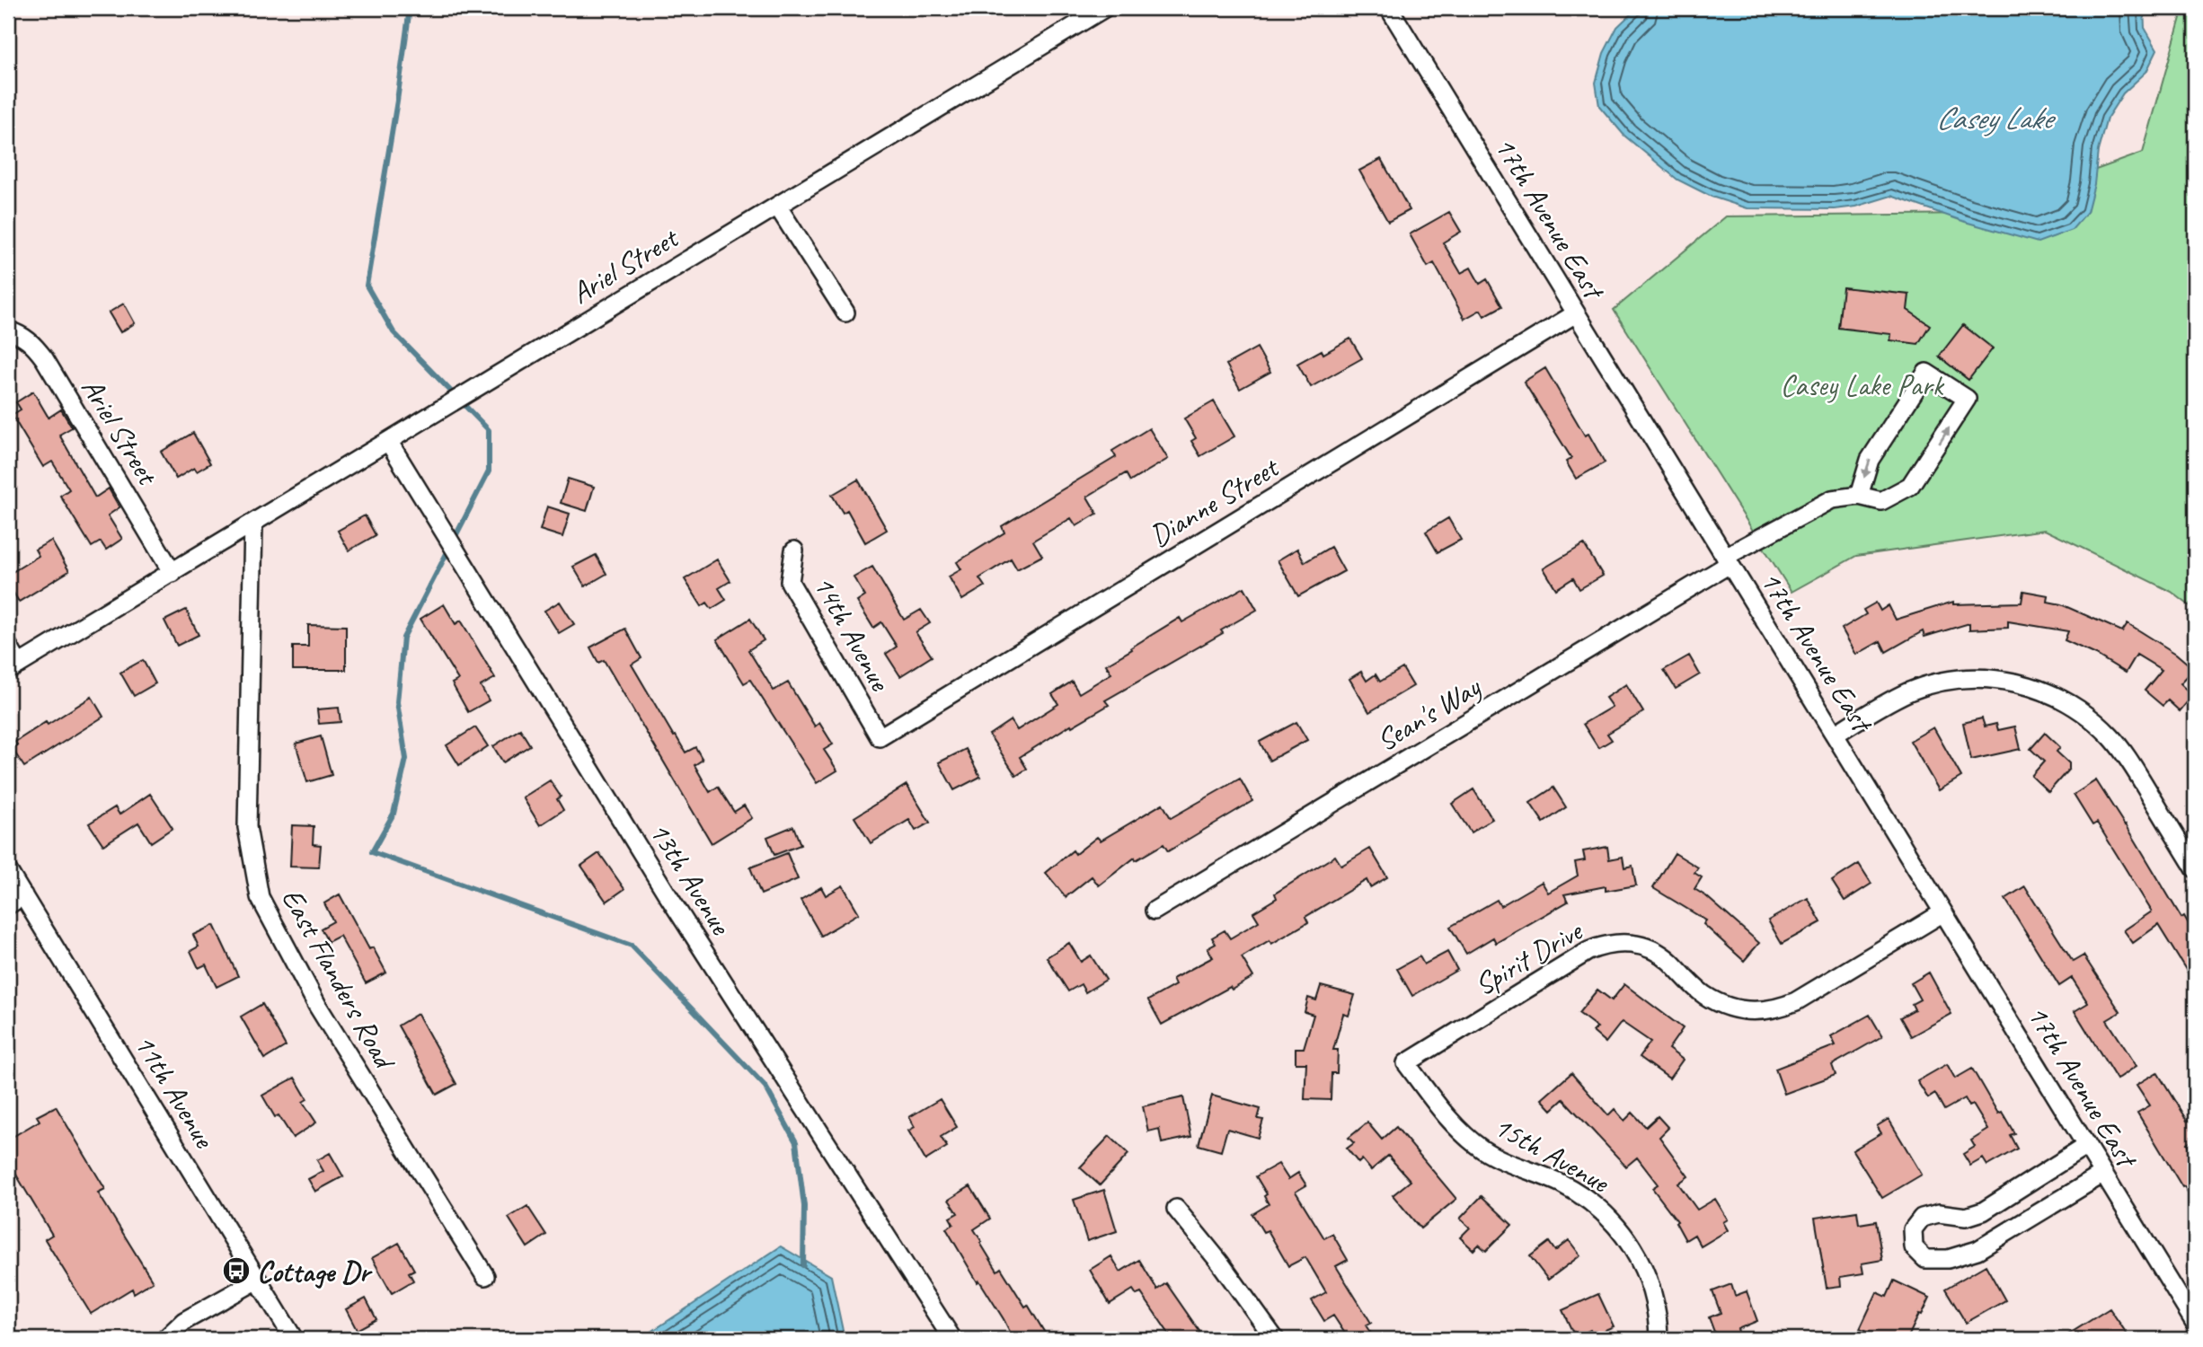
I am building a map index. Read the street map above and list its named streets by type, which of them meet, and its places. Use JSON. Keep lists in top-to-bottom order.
{
  "streets": {
    "street": [
      "17th Avenue East",
      "Ariel Street",
      "Dianne Street",
      "14th Avenue",
      "Sean's Way",
      "13th Avenue",
      "Spirit Drive",
      "East Flanders Road",
      "11th Avenue",
      "15th Avenue"
    ]
  },
  "crossings": [
    ["17th Avenue East", "Dianne Street"],
    ["17th Avenue East", "Sean's Way"],
    ["17th Avenue East", "Spirit Drive"],
    ["Ariel Street", "13th Avenue"],
    ["Ariel Street", "East Flanders Road"],
    ["Dianne Street", "14th Avenue"],
    ["Spirit Drive", "15th Avenue"]
  ],
  "water": ["Casey Lake"],
  "parks": ["Casey Lake Park"],
  "places": {
    "bus stop": ["Cottage Dr"]
  }
}
